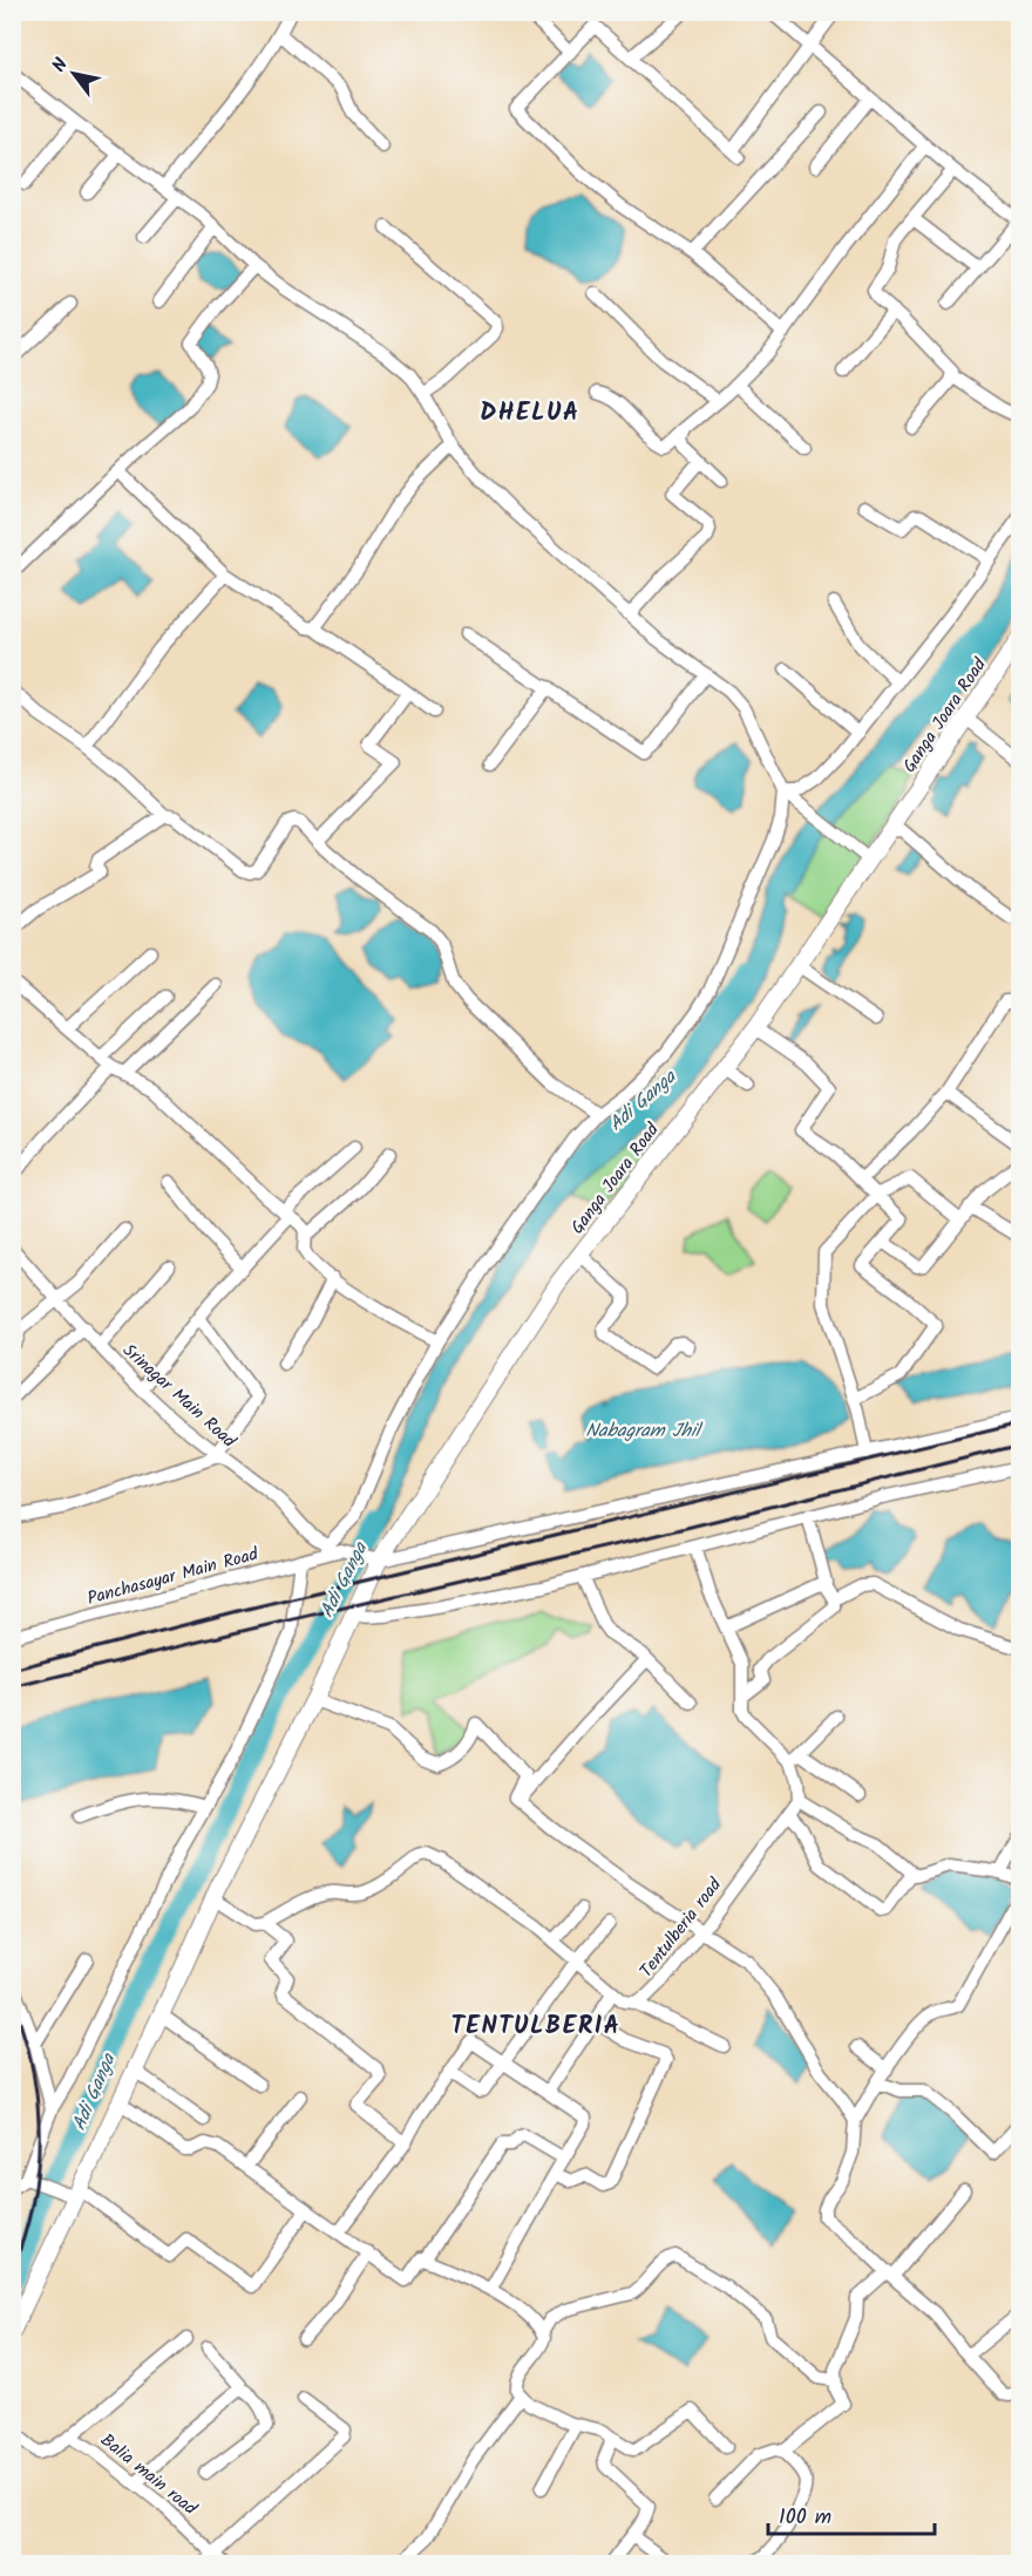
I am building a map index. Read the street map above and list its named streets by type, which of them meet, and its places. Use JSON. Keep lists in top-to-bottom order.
{
  "streets": {
    "main road": ["Ganga Joara Road"],
    "street": [
      "Srinagar Main Road",
      "Panchasayar Main Road",
      "Tentulberia road",
      "Balia main road"
    ]
  },
  "crossings": [
    ["Ganga Joara Road", "Panchasayar Main Road"],
    ["Srinagar Main Road", "Panchasayar Main Road"]
  ],
  "districts": ["DHELUA", "TENTULBERIA"],
  "water": ["Adi Ganga", "Nabagram Jhil"],
  "scale_bar": "100 m",
  "north": "top left"
}
